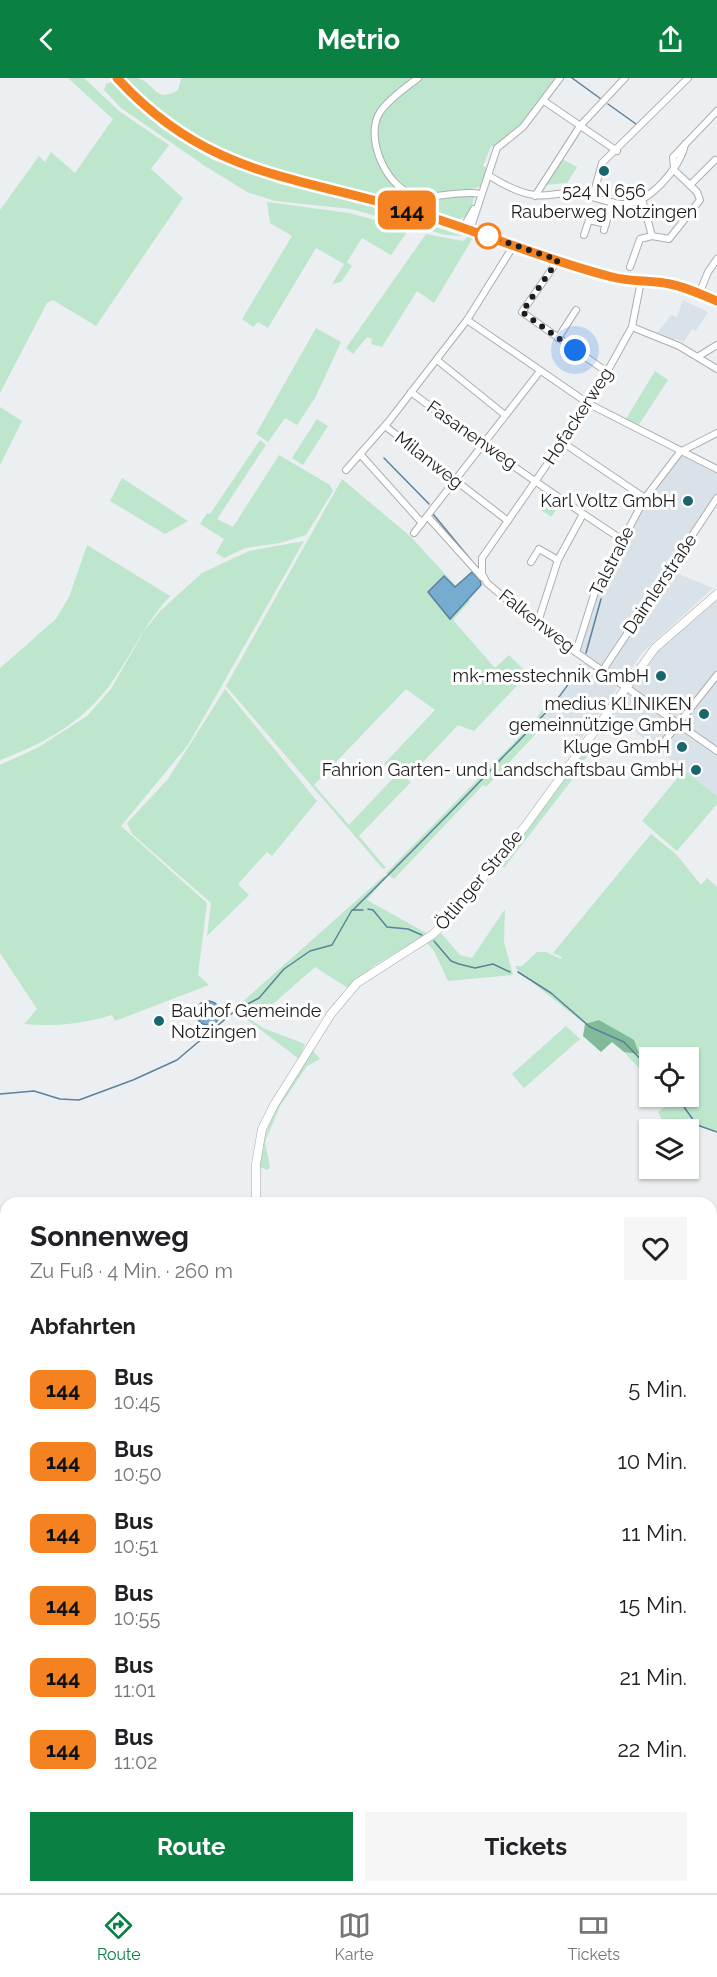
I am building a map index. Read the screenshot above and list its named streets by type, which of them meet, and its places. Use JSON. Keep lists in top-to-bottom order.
{
  "streets": {
    "street": [
      "Hofackerweg",
      "Fasanenweg",
      "Milanweg",
      "Talstraße",
      "Daimlerstraße",
      "Falkenweg",
      "Ötlinger Straße"
    ]
  },
  "crossings": [
    ["Hofackerweg", "Fasanenweg"],
    ["Hofackerweg", "Milanweg"],
    ["Hofackerweg", "Falkenweg"],
    ["Fasanenweg", "Talstraße"],
    ["Talstraße", "Falkenweg"],
    ["Daimlerstraße", "Falkenweg"],
    ["Falkenweg", "Ötlinger Straße"]
  ],
  "places": [
    "524 N 656 Rauberweg Notzingen",
    "Karl Voltz GmbH",
    "mk-messtechnik GmbH",
    "medius KLINIKEN gemeinnützige GmbH",
    "Kluge GmbH",
    "Fahrion Garten- und Landschaftsbau GmbH",
    "Bauhof Gemeinde Notzingen"
  ],
  "lines": ["bus line 144"],
  "page": {
    "header": "Metrio",
    "on_map": "144",
    "heading": [
      ["Sonnenweg", "Zu Fuß · 4 Min. · 260 m"],
      "Abfahrten"
    ],
    "list": [
      {
        "mark": "144",
        "name": "Bus",
        "note": "10:45",
        "value": "5 Min."
      },
      {
        "mark": "144",
        "name": "Bus",
        "note": "10:50",
        "value": "10 Min."
      },
      {
        "mark": "144",
        "name": "Bus",
        "note": "10:51",
        "value": "11 Min."
      },
      {
        "mark": "144",
        "name": "Bus",
        "note": "10:55",
        "value": "15 Min."
      },
      {
        "mark": "144",
        "name": "Bus",
        "note": "11:01",
        "value": "21 Min."
      },
      {
        "mark": "144",
        "name": "Bus",
        "note": "11:02",
        "value": "22 Min."
      }
    ],
    "buttons": ["Route", "Tickets"],
    "tabs": ["Route", "Karte", "Tickets"]
  }
}
